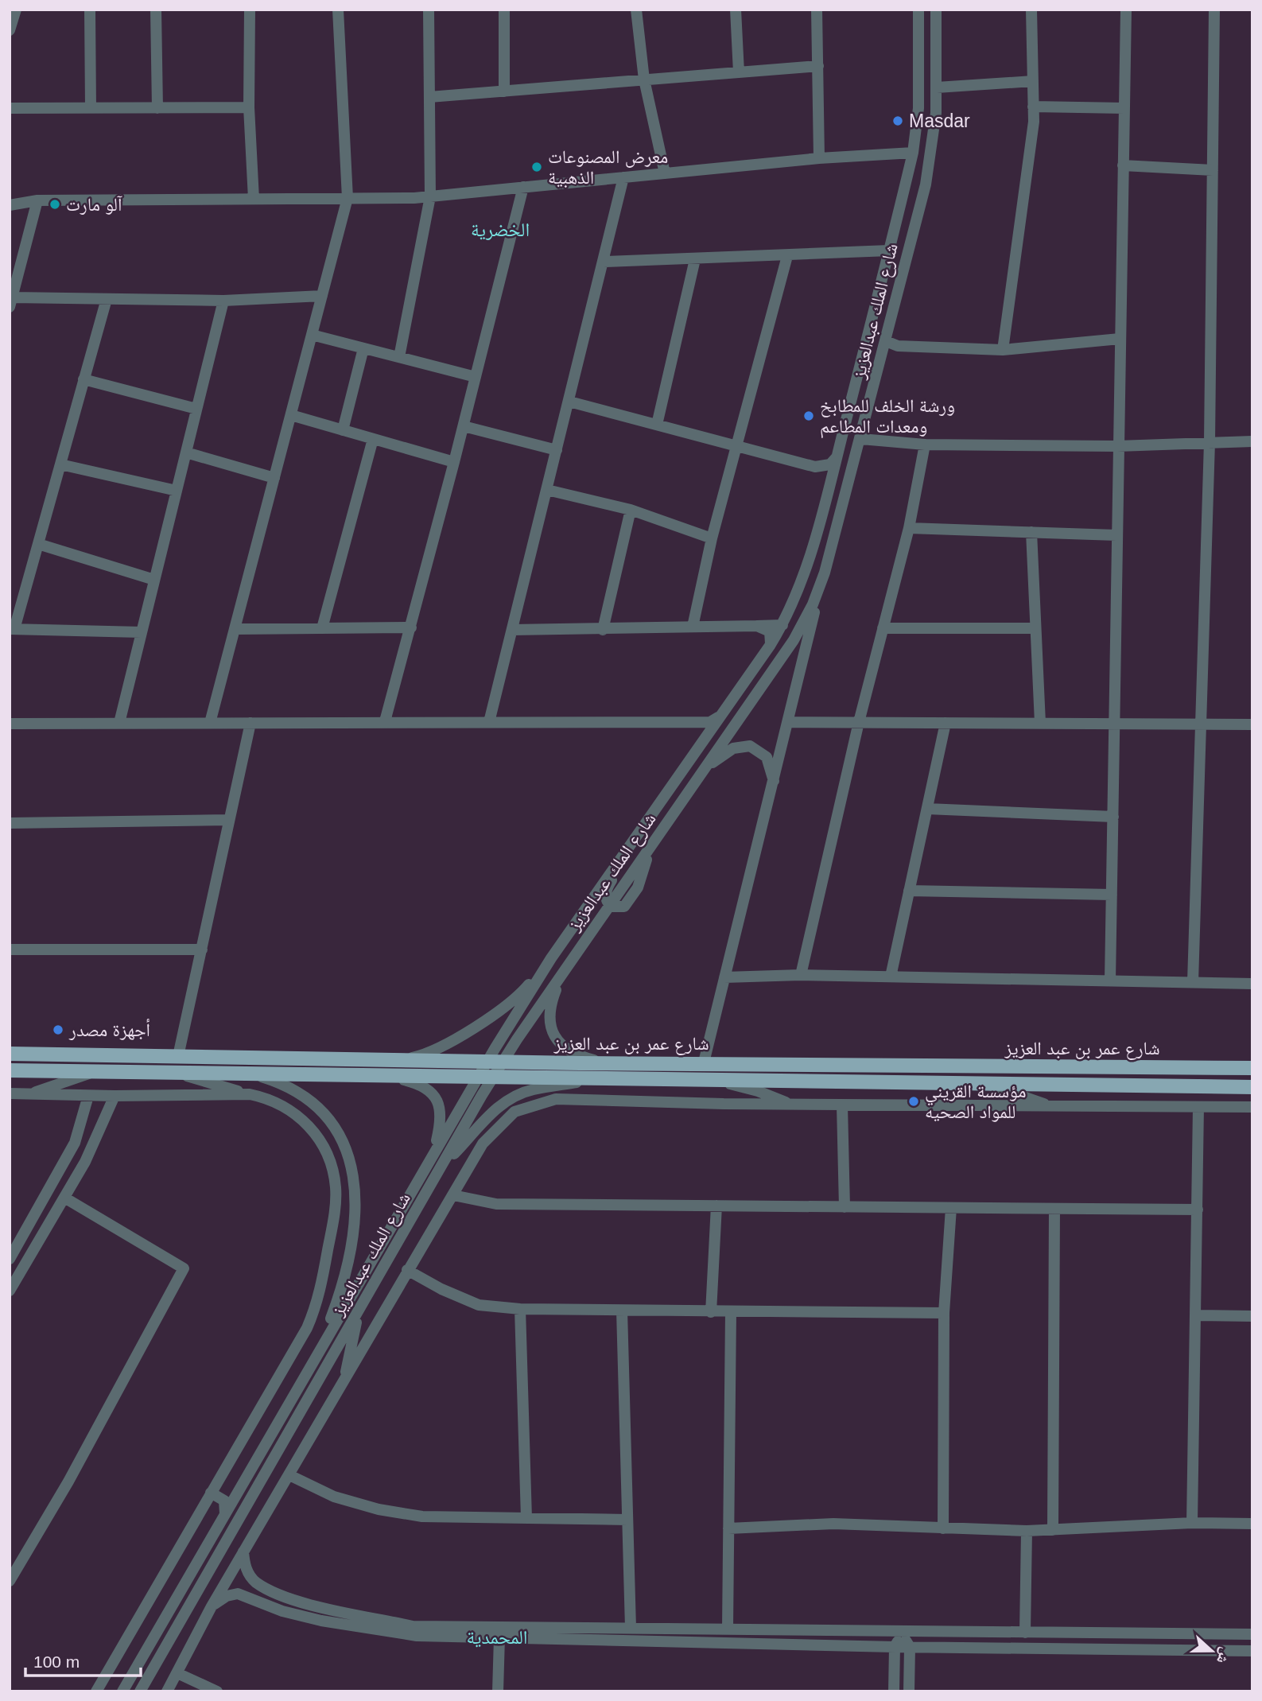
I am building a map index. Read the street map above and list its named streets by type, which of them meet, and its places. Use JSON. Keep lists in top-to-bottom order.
{
  "streets": {
    "main road": ["شارع عمر بن عبد العزيز"],
    "street": ["شارع الملك عبدالعزيز"]
  },
  "crossings": [
    ["شارع الملك عبدالعزيز", "شارع عمر بن عبد العزيز"]
  ],
  "districts": ["الخضرية", "المحمدية"],
  "places": [
    "Masdar",
    "معرض المصنوعات الذهبية",
    "آلو مارت",
    "ورشة الخلف للمطابخ ومعدات المطاعم",
    "أجهزة مصدر",
    "مؤسسة القريني للمواد الصحيه"
  ],
  "scale_bar": "100 m",
  "north": "right"
}
